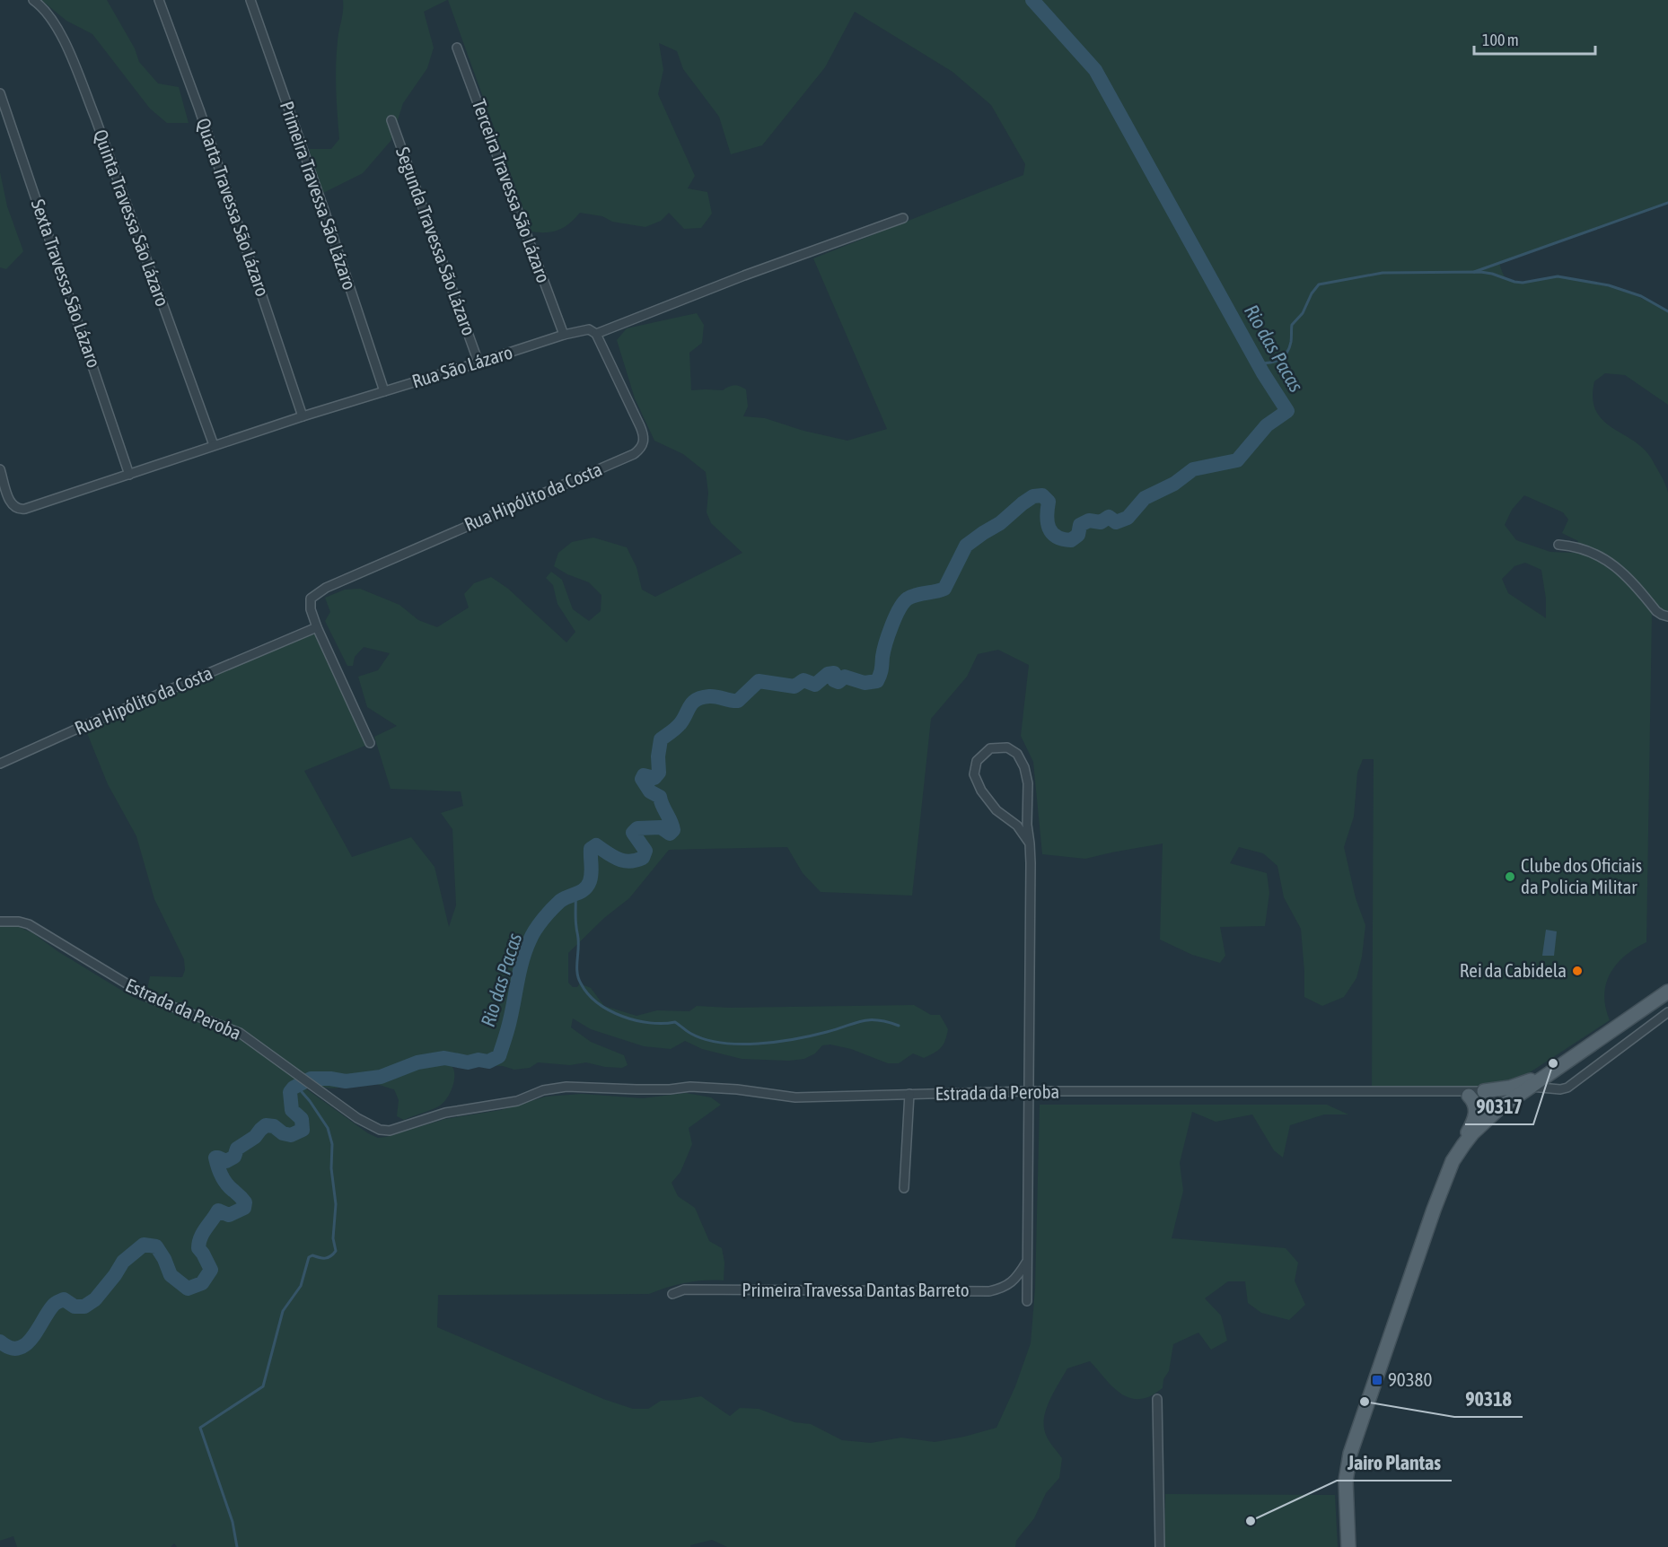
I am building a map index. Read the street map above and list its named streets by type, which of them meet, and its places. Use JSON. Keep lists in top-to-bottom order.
{
  "streets": {
    "street": [
      "Terceira Travessa São Lázaro",
      "Primeira Travessa São Lázaro",
      "Quarta Travessa São Lázaro",
      "Quinta Travessa São Lázaro",
      "Segunda Travessa São Lázaro",
      "Sexta Travessa São Lázaro",
      "Rua São Lázaro",
      "Rua Hipólito da Costa",
      "Estrada da Peroba",
      "Primeira Travessa Dantas Barreto"
    ]
  },
  "crossings": [
    ["Terceira Travessa São Lázaro", "Rua São Lázaro"],
    ["Primeira Travessa São Lázaro", "Rua São Lázaro"],
    ["Quarta Travessa São Lázaro", "Rua São Lázaro"],
    ["Quinta Travessa São Lázaro", "Rua São Lázaro"],
    ["Segunda Travessa São Lázaro", "Rua São Lázaro"],
    ["Sexta Travessa São Lázaro", "Rua São Lázaro"],
    ["Rua São Lázaro", "Rua Hipólito da Costa"]
  ],
  "water": ["Rio das Pacas"],
  "places": {
    "other": [
      "Clube dos Oficiais da Policia Militar",
      "Rei da Cabidela",
      "90317",
      "90318",
      "Jairo Plantas"
    ],
    "transit": ["90380"]
  },
  "scale_bar": "100 m"
}
